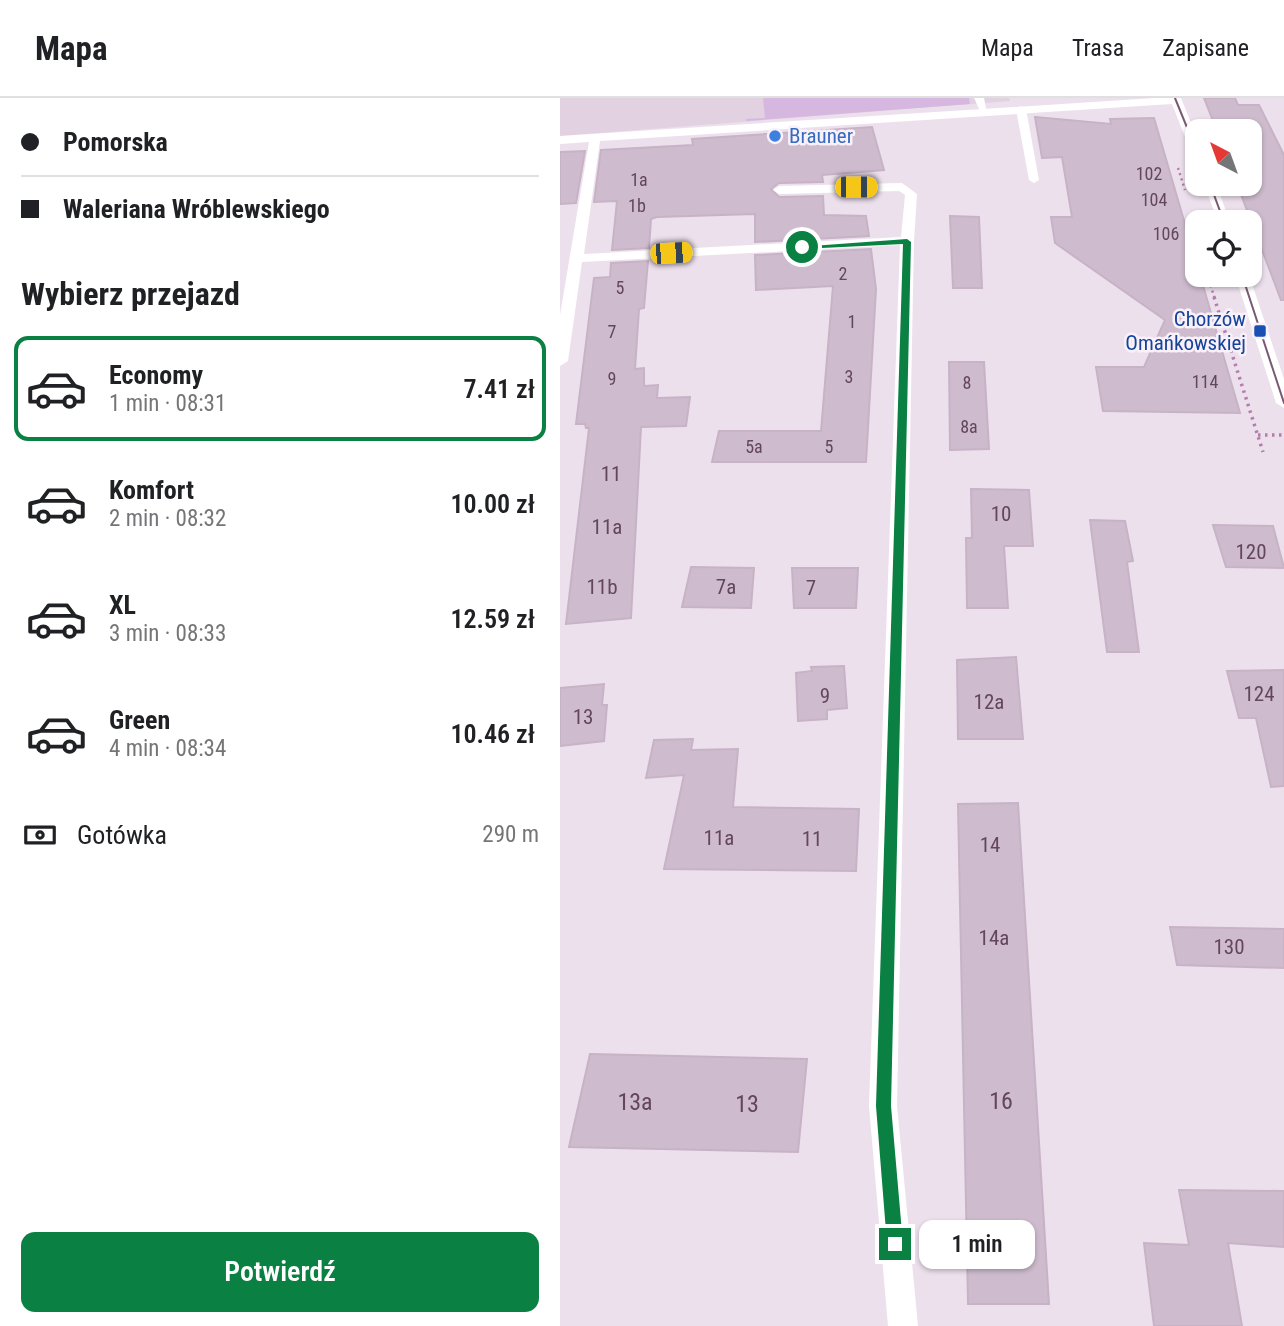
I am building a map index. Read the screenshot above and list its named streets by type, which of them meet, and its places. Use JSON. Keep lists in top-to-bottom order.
{
  "places": {
    "other": ["Brauner"],
    "transit": ["Chorzów Omańkowskiej"]
  },
  "house_numbers": [
    "102",
    "1a",
    "104",
    "1b",
    "106",
    "2",
    "5",
    "1",
    "7",
    "3",
    "9",
    "114",
    "8",
    "8a",
    "5a",
    "5",
    "11",
    "10",
    "11a",
    "120",
    "11b",
    "7a",
    "7",
    "124",
    "9",
    "12a",
    "13",
    "11a",
    "11",
    "14",
    "14a",
    "130",
    "16",
    "13a",
    "13"
  ],
  "north": "top left",
  "page": {
    "header": "Mapa",
    "nav": ["Mapa", "Trasa", "Zapisane"],
    "banner": ["Pomorska", "Waleriana Wróblewskiego"],
    "heading": "Wybierz przejazd",
    "list": [
      {
        "name": "Economy",
        "note": "1 min · 08:31",
        "value": "7.41 zł"
      },
      {
        "name": "Komfort",
        "note": "2 min · 08:32",
        "value": "10.00 zł"
      },
      {
        "name": "XL",
        "note": "3 min · 08:33",
        "value": "12.59 zł"
      },
      {
        "name": "Green",
        "note": "4 min · 08:34",
        "value": "10.46 zł"
      }
    ],
    "pay": ["Gotówka", "290 m"],
    "buttons": "Potwierdź",
    "bubble": "1 min"
  }
}
